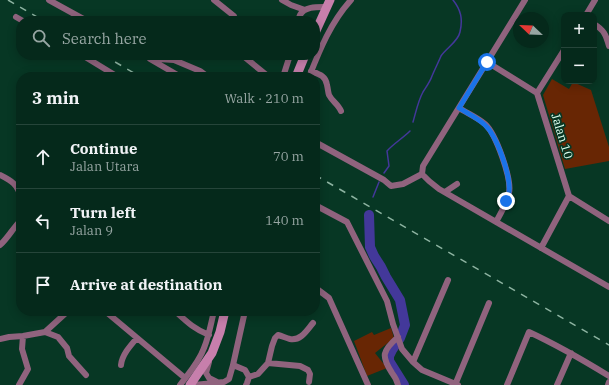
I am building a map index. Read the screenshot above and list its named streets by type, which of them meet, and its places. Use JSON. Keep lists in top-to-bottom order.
{
  "streets": {
    "street": ["Jalan 10"]
  },
  "north": "top left",
  "page": {
    "map_buttons": ["+", "−"],
    "search": "Search here",
    "heading": ["3 min", "Walk · 210 m"],
    "list": [
      ["Continue", "Jalan Utara", "70 m"],
      ["Turn left", "Jalan 9", "140 m"],
      "Arrive at destination"
    ]
  }
}
